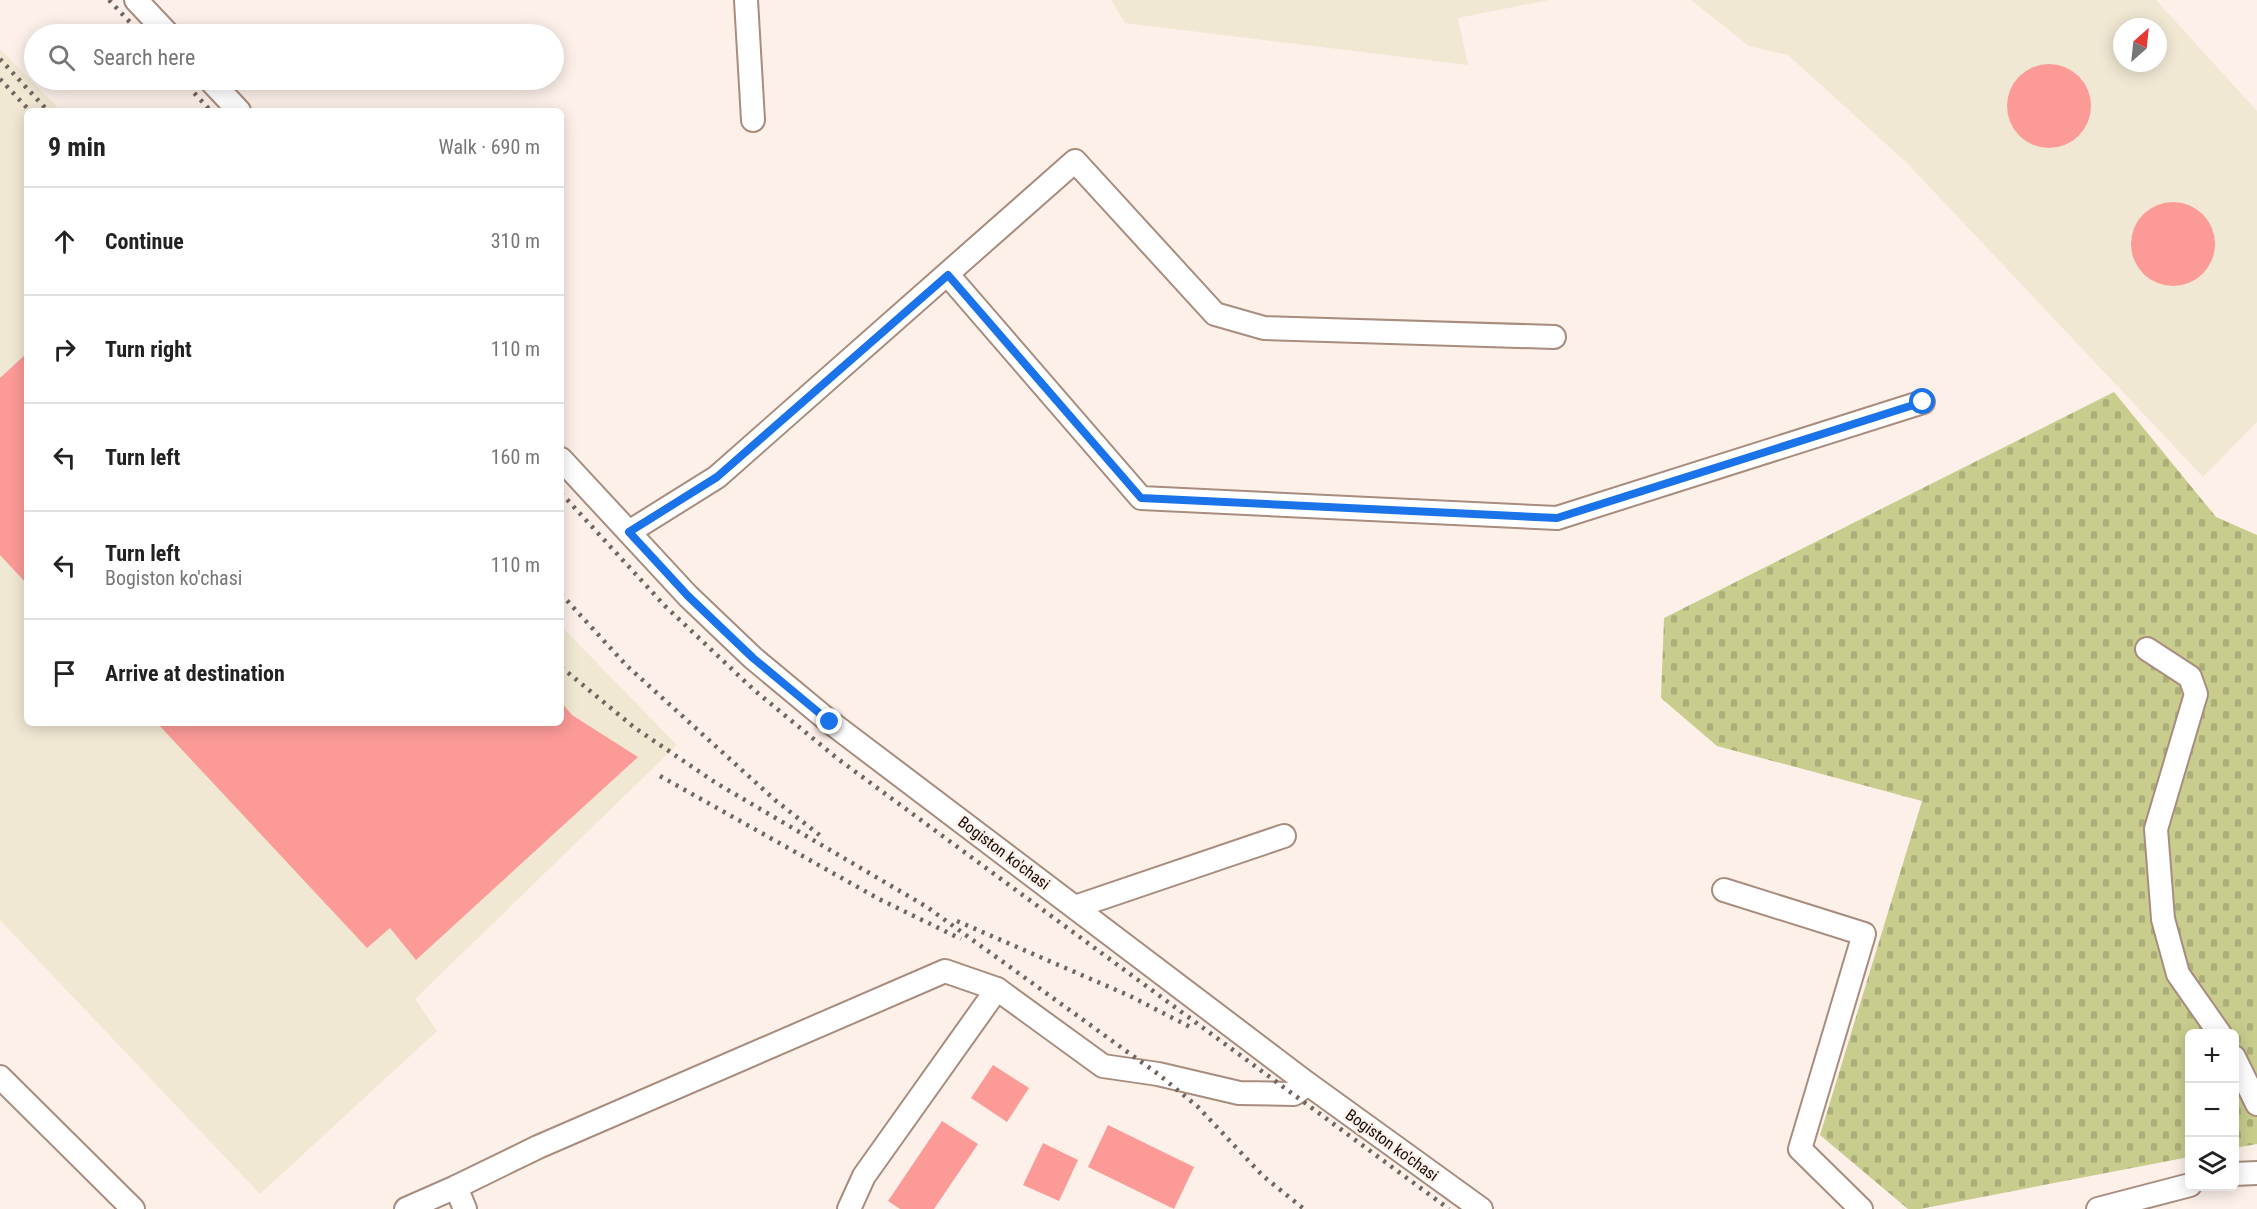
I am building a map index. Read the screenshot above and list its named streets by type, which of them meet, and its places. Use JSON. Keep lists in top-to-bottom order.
{
  "streets": {
    "street": ["Bogiston ko'chasi"]
  },
  "north": "top right",
  "page": {
    "search": "Search here",
    "heading": ["9 min", "Walk · 690 m"],
    "list": [
      ["Continue", "310 m"],
      ["Turn right", "110 m"],
      ["Turn left", "160 m"],
      ["Turn left", "Bogiston ko'chasi", "110 m"],
      "Arrive at destination"
    ],
    "map_buttons": ["+", "−"]
  }
}
